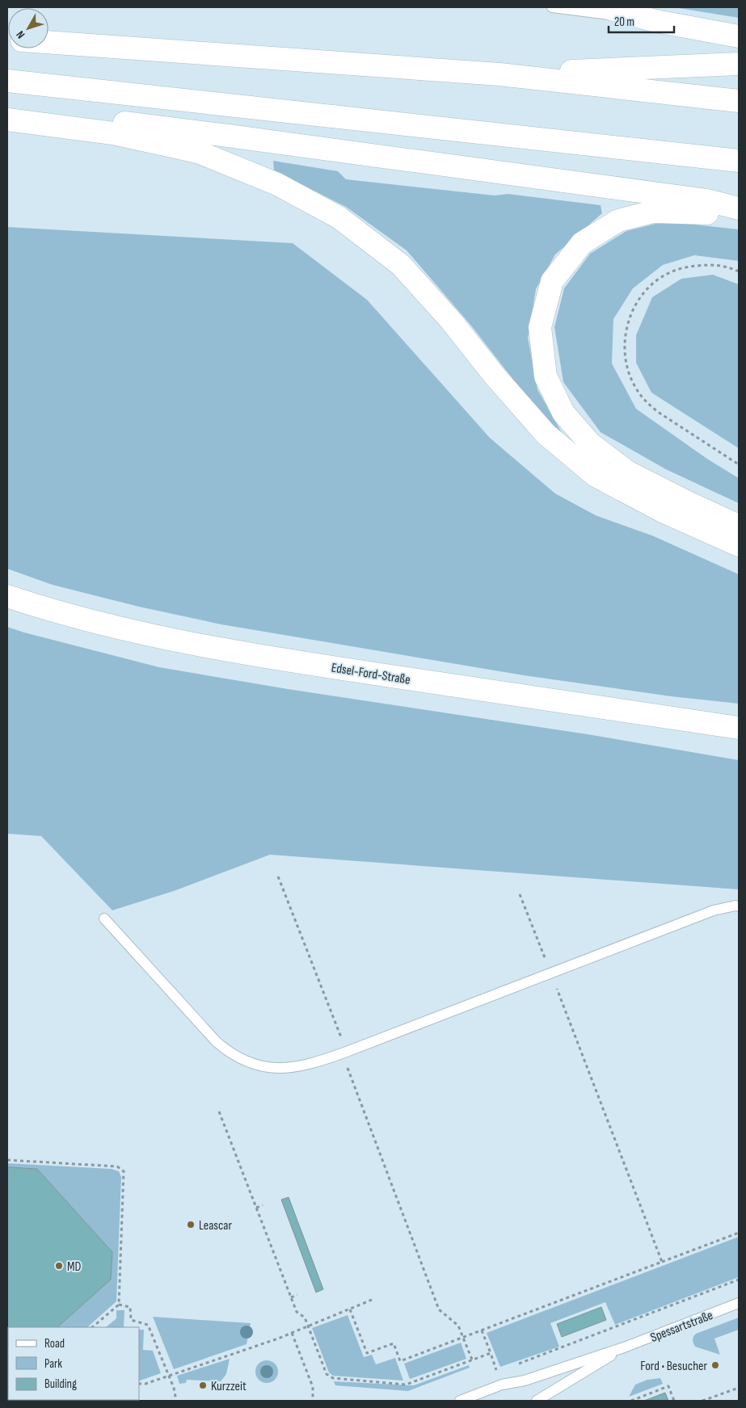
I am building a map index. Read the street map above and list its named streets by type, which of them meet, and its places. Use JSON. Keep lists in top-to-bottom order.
{
  "streets": {
    "main road": ["Edsel-Ford-Straße"],
    "lane": ["Spessartstraße"]
  },
  "places": [
    "Leascar",
    "MD",
    "Ford • Besucher",
    "Kurzzeit"
  ],
  "legend": ["Road", "Park", "Building"],
  "scale_bar": "20 m",
  "north": "bottom left"
}
